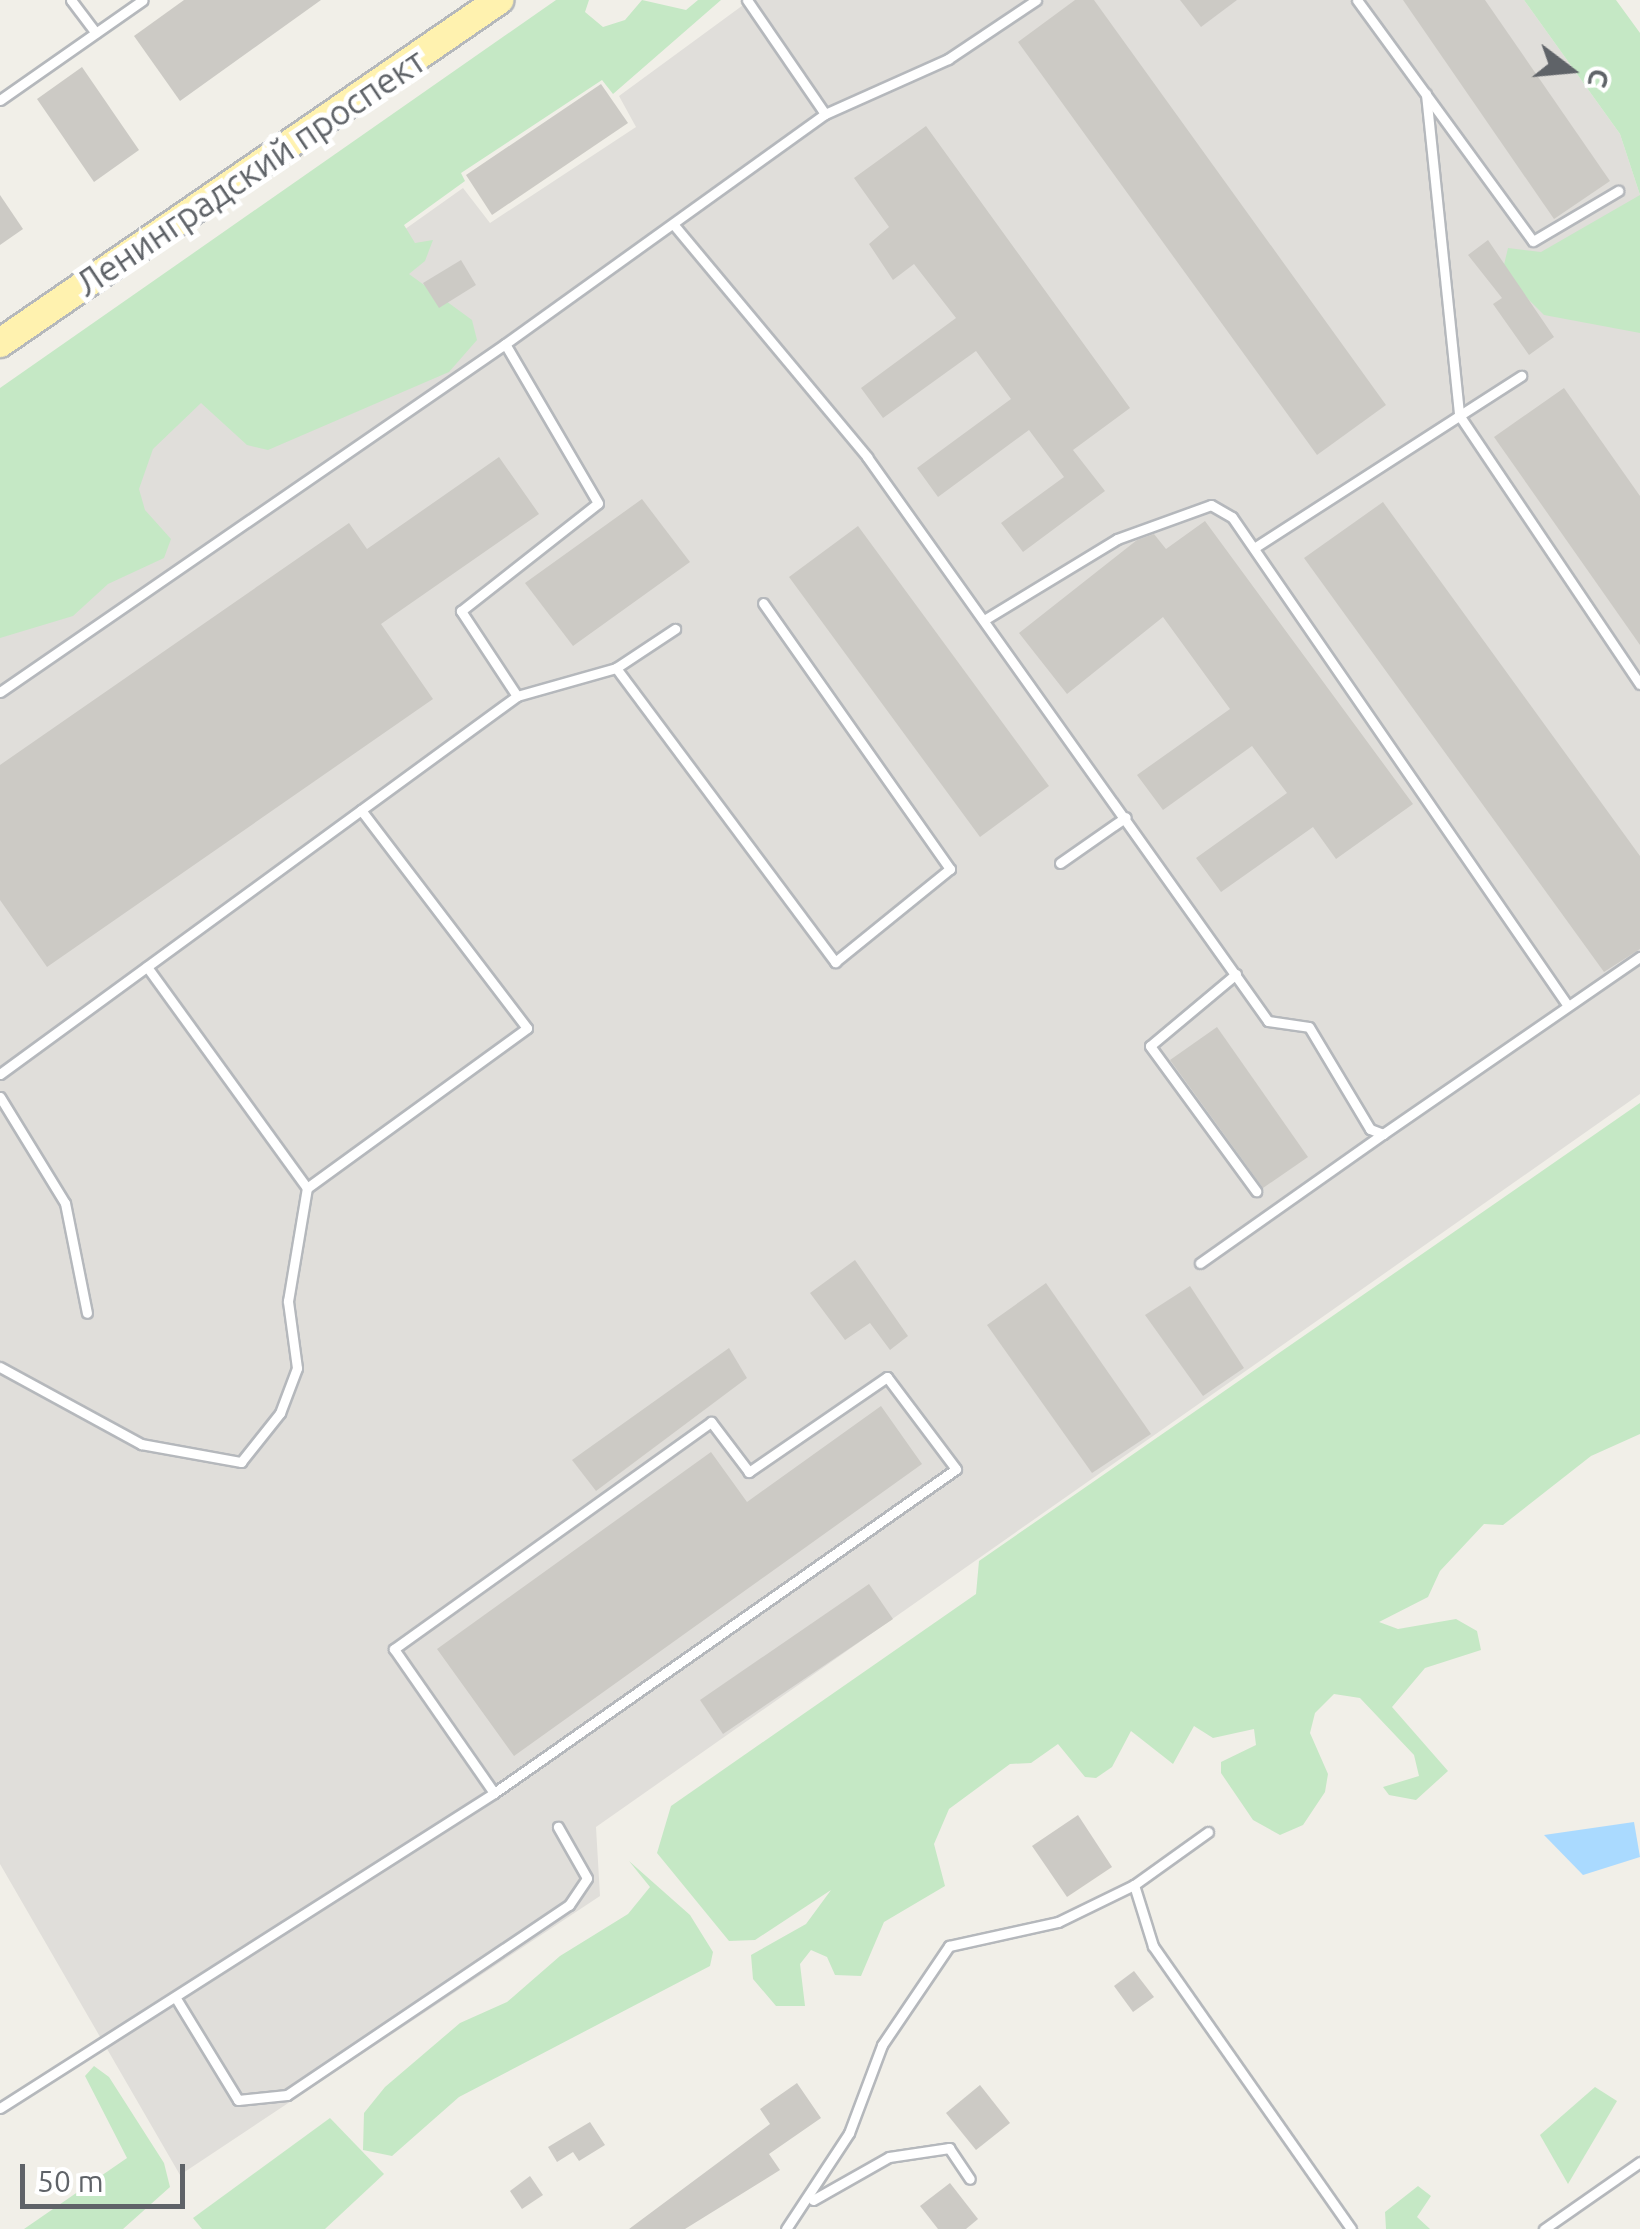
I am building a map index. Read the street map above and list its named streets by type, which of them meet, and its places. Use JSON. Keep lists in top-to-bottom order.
{
  "streets": {
    "main road": ["Ленинградский проспект"]
  },
  "scale_bar": "50 m",
  "north": "right"
}
